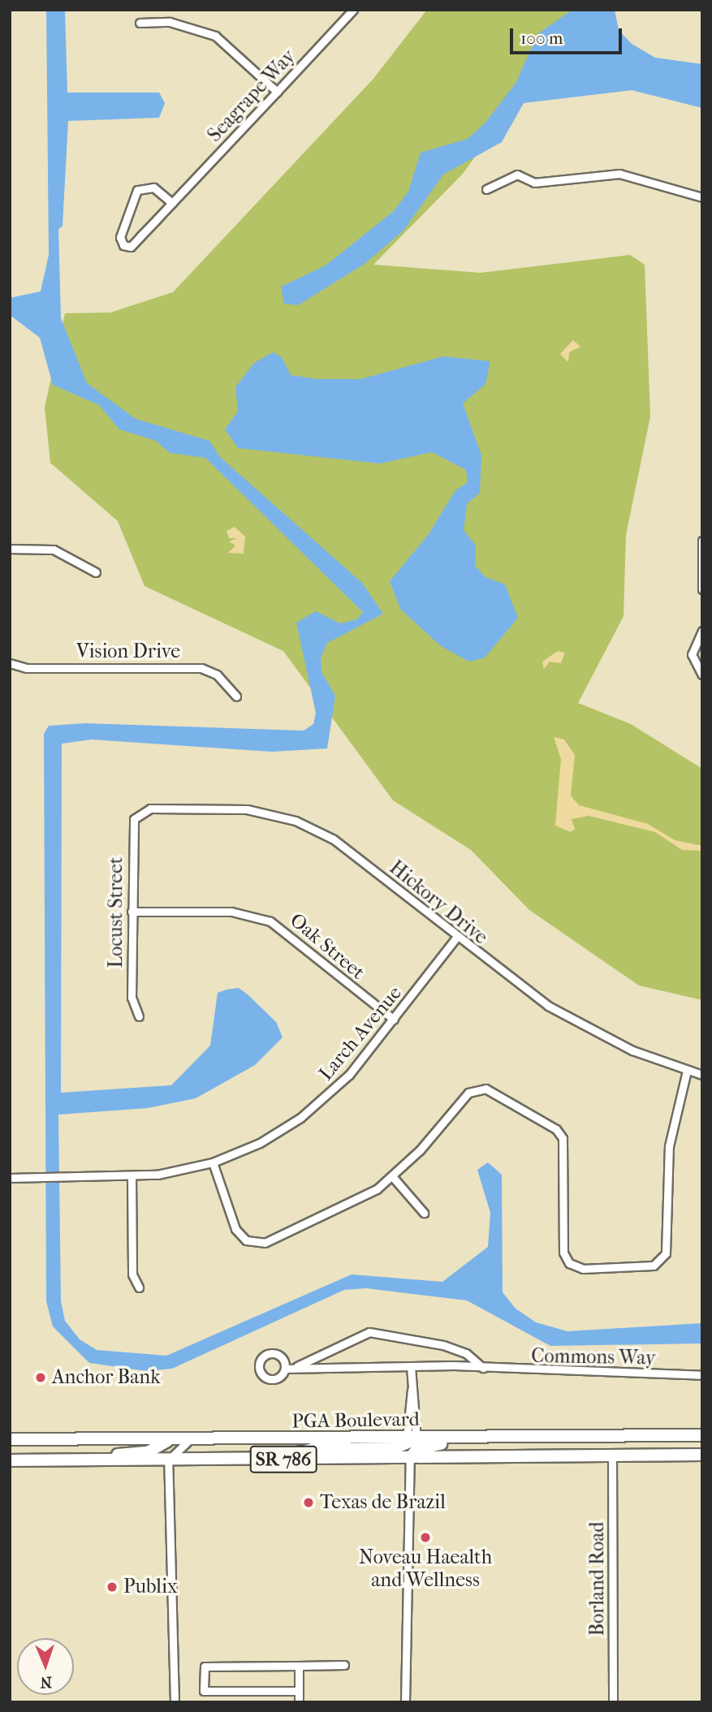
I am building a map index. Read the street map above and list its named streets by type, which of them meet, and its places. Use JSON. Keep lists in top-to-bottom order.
{
  "streets": {
    "main road": ["PGA Boulevard", "SR 786"],
    "street": [
      "Seagrape Way",
      "Vision Drive",
      "Hickory Drive",
      "Locust Street",
      "Oak Street",
      "Larch Avenue",
      "Commons Way",
      "Borland Road"
    ]
  },
  "crossings": [
    ["Hickory Drive", "Locust Street"],
    ["Hickory Drive", "Larch Avenue"],
    ["Locust Street", "Oak Street"],
    ["Oak Street", "Larch Avenue"],
    ["PGA Boulevard", "Borland Road"]
  ],
  "places": [
    "Anchor Bank",
    "Texas de Brazil",
    "Noveau Haealth and Wellness",
    "Publix"
  ],
  "scale_bar": "100 m",
  "north": "bottom"
}
